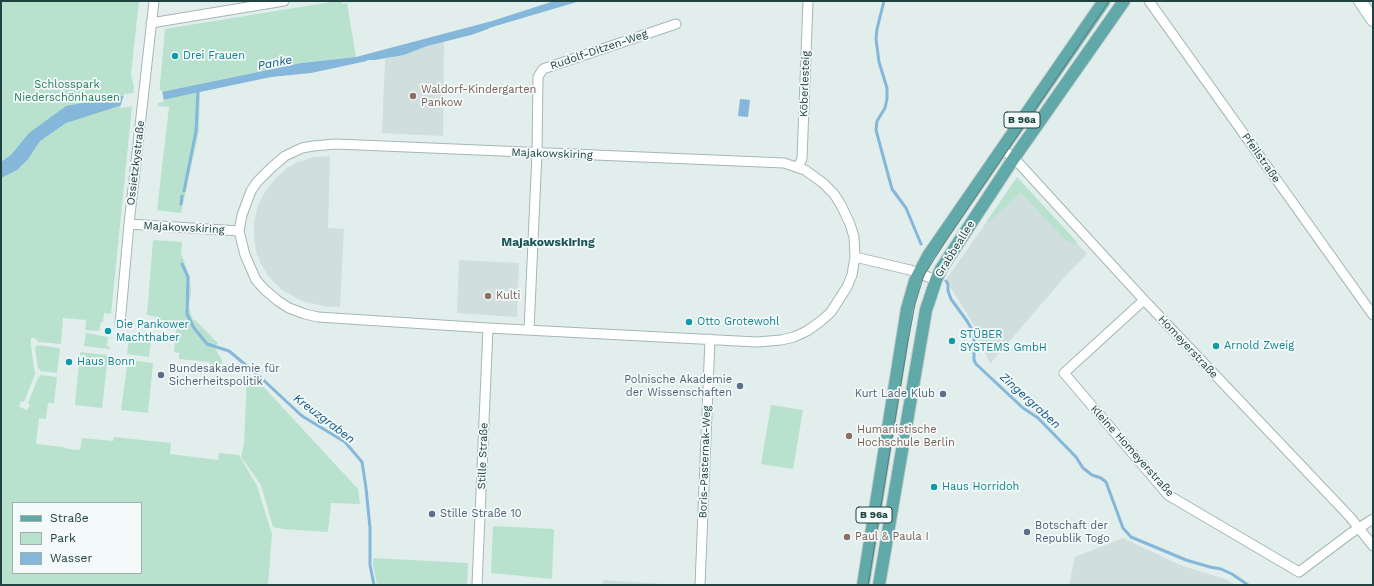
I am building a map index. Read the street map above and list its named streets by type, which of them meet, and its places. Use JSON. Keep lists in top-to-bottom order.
{
  "streets": {
    "main road": ["B 96a", "Grabbeallee"],
    "street": [
      "Rudolf-Ditzen-Weg",
      "Köberlesteig",
      "Majakowskiring",
      "Pfeilstraße",
      "Ossietzkystraße",
      "Homeyerstraße",
      "Kleine Homeyerstraße",
      "Stille Straße",
      "Boris-Pasternak-Weg"
    ]
  },
  "crossings": [
    ["Rudolf-Ditzen-Weg", "Majakowskiring"],
    ["Köberlesteig", "Majakowskiring"],
    ["Majakowskiring", "Ossietzkystraße"],
    ["Majakowskiring", "Stille Straße"],
    ["Majakowskiring", "Boris-Pasternak-Weg"],
    ["Grabbeallee", "Homeyerstraße"],
    ["Homeyerstraße", "Kleine Homeyerstraße"]
  ],
  "districts": ["Majakowskiring"],
  "water": ["Panke", "Zingergraben", "Kreuzgraben"],
  "parks": ["Schlosspark Niederschönhausen"],
  "places": [
    "Drei Frauen",
    "Waldorf-Kindergarten Pankow",
    "Kulti",
    "Otto Grotewohl",
    "Die Pankower Machthaber",
    "STÜBER SYSTEMS GmbH",
    "Arnold Zweig",
    "Haus Bonn",
    "Bundesakademie für Sicherheitspolitik",
    "Polnische Akademie der Wissenschaften",
    "Kurt Lade Klub",
    "Humanistische Hochschule Berlin",
    "Haus Horridoh",
    "Stille Straße 10",
    "Botschaft der Republik Togo",
    "Paul & Paula I"
  ],
  "legend": ["Straße", "Park", "Wasser"]
}
